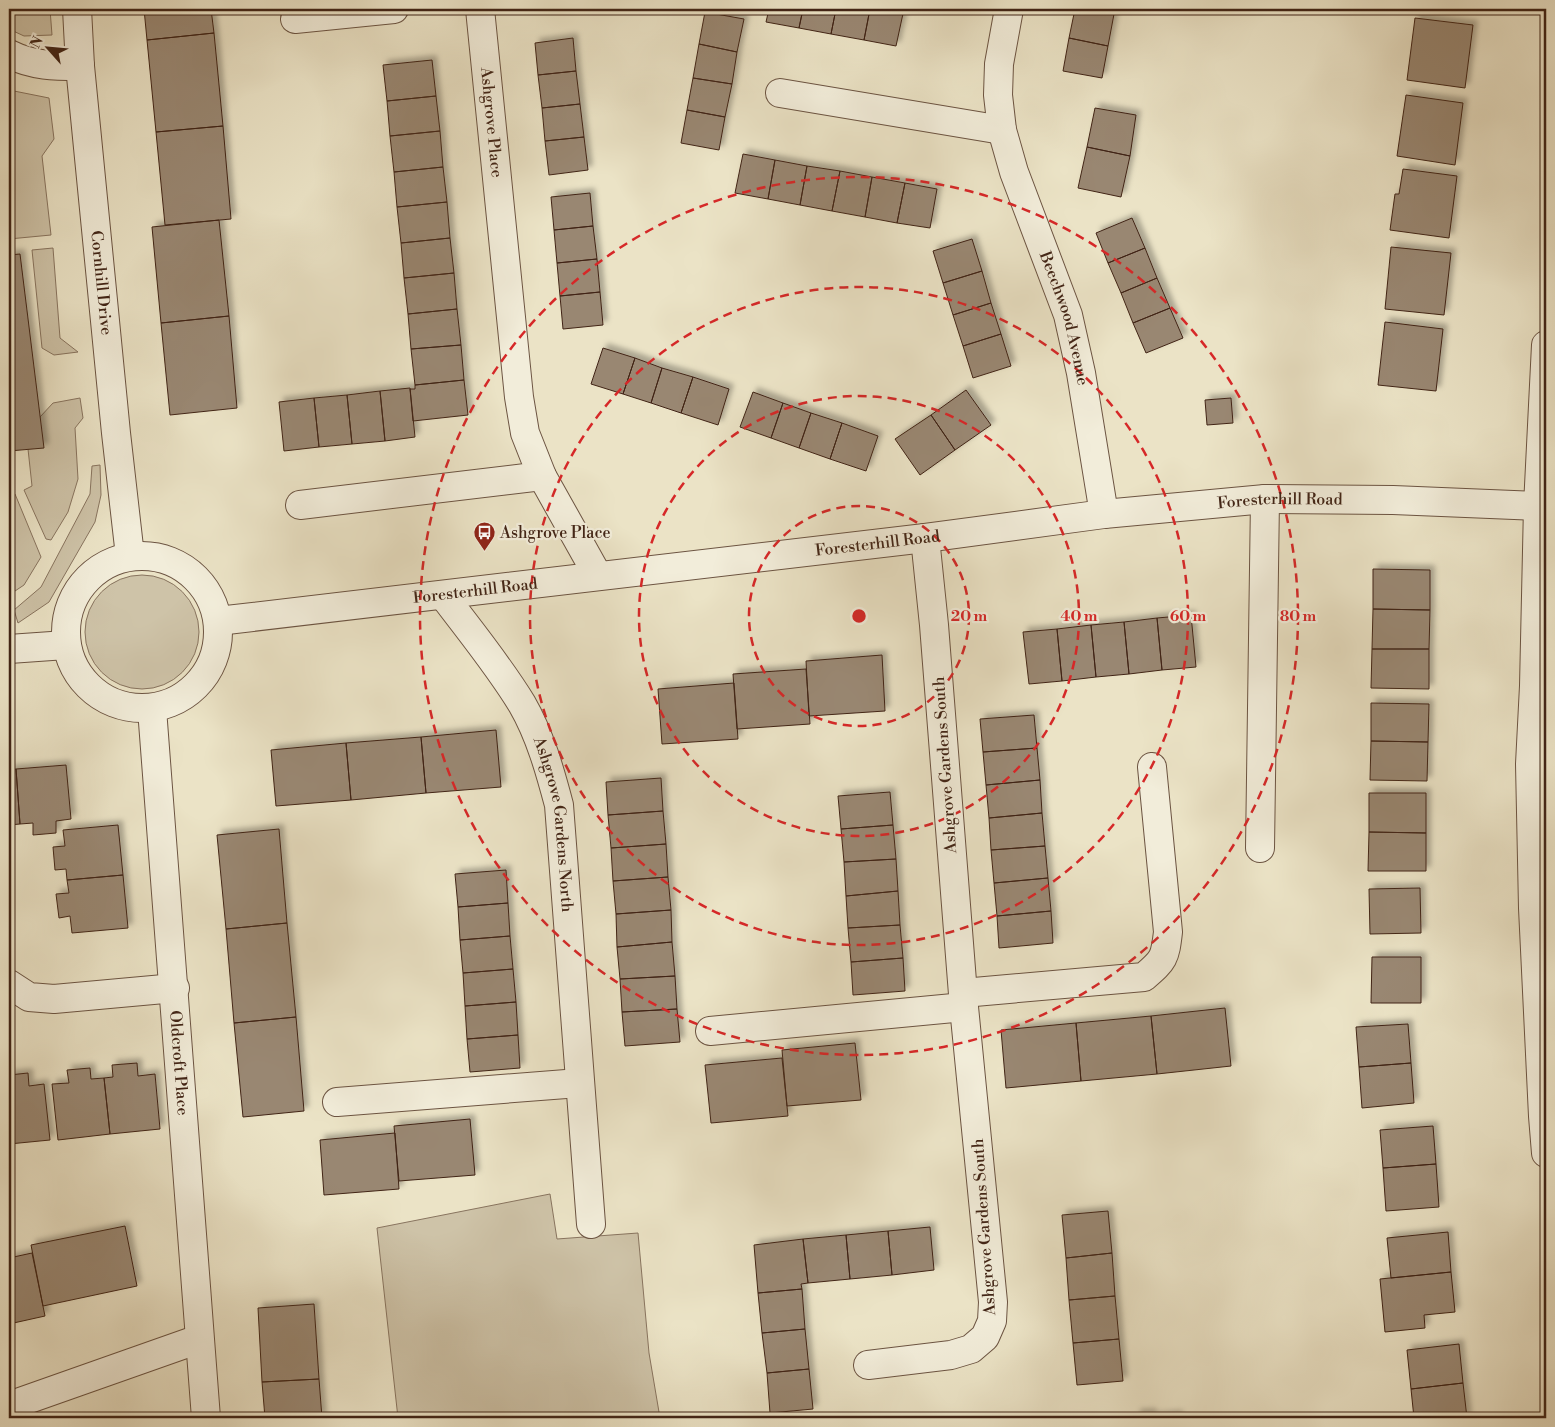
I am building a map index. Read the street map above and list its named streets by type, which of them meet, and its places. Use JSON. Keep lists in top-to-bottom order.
{
  "streets": {
    "street": [
      "Ashgrove Place",
      "Cornhill Drive",
      "Beechwood Avenue",
      "Foresterhill Road",
      "Ashgrove Gardens South",
      "Ashgrove Gardens North",
      "Oldcroft Place"
    ]
  },
  "crossings": [
    ["Ashgrove Place", "Foresterhill Road"],
    ["Cornhill Drive", "Foresterhill Road"],
    ["Cornhill Drive", "Oldcroft Place"],
    ["Beechwood Avenue", "Foresterhill Road"],
    ["Foresterhill Road", "Ashgrove Gardens South"],
    ["Foresterhill Road", "Ashgrove Gardens North"],
    ["Foresterhill Road", "Oldcroft Place"]
  ],
  "places": {
    "bus stop": ["Ashgrove Place"]
  },
  "north": "top left",
  "rings": [
    "20 m",
    "40 m",
    "60 m",
    "80 m"
  ]
}
